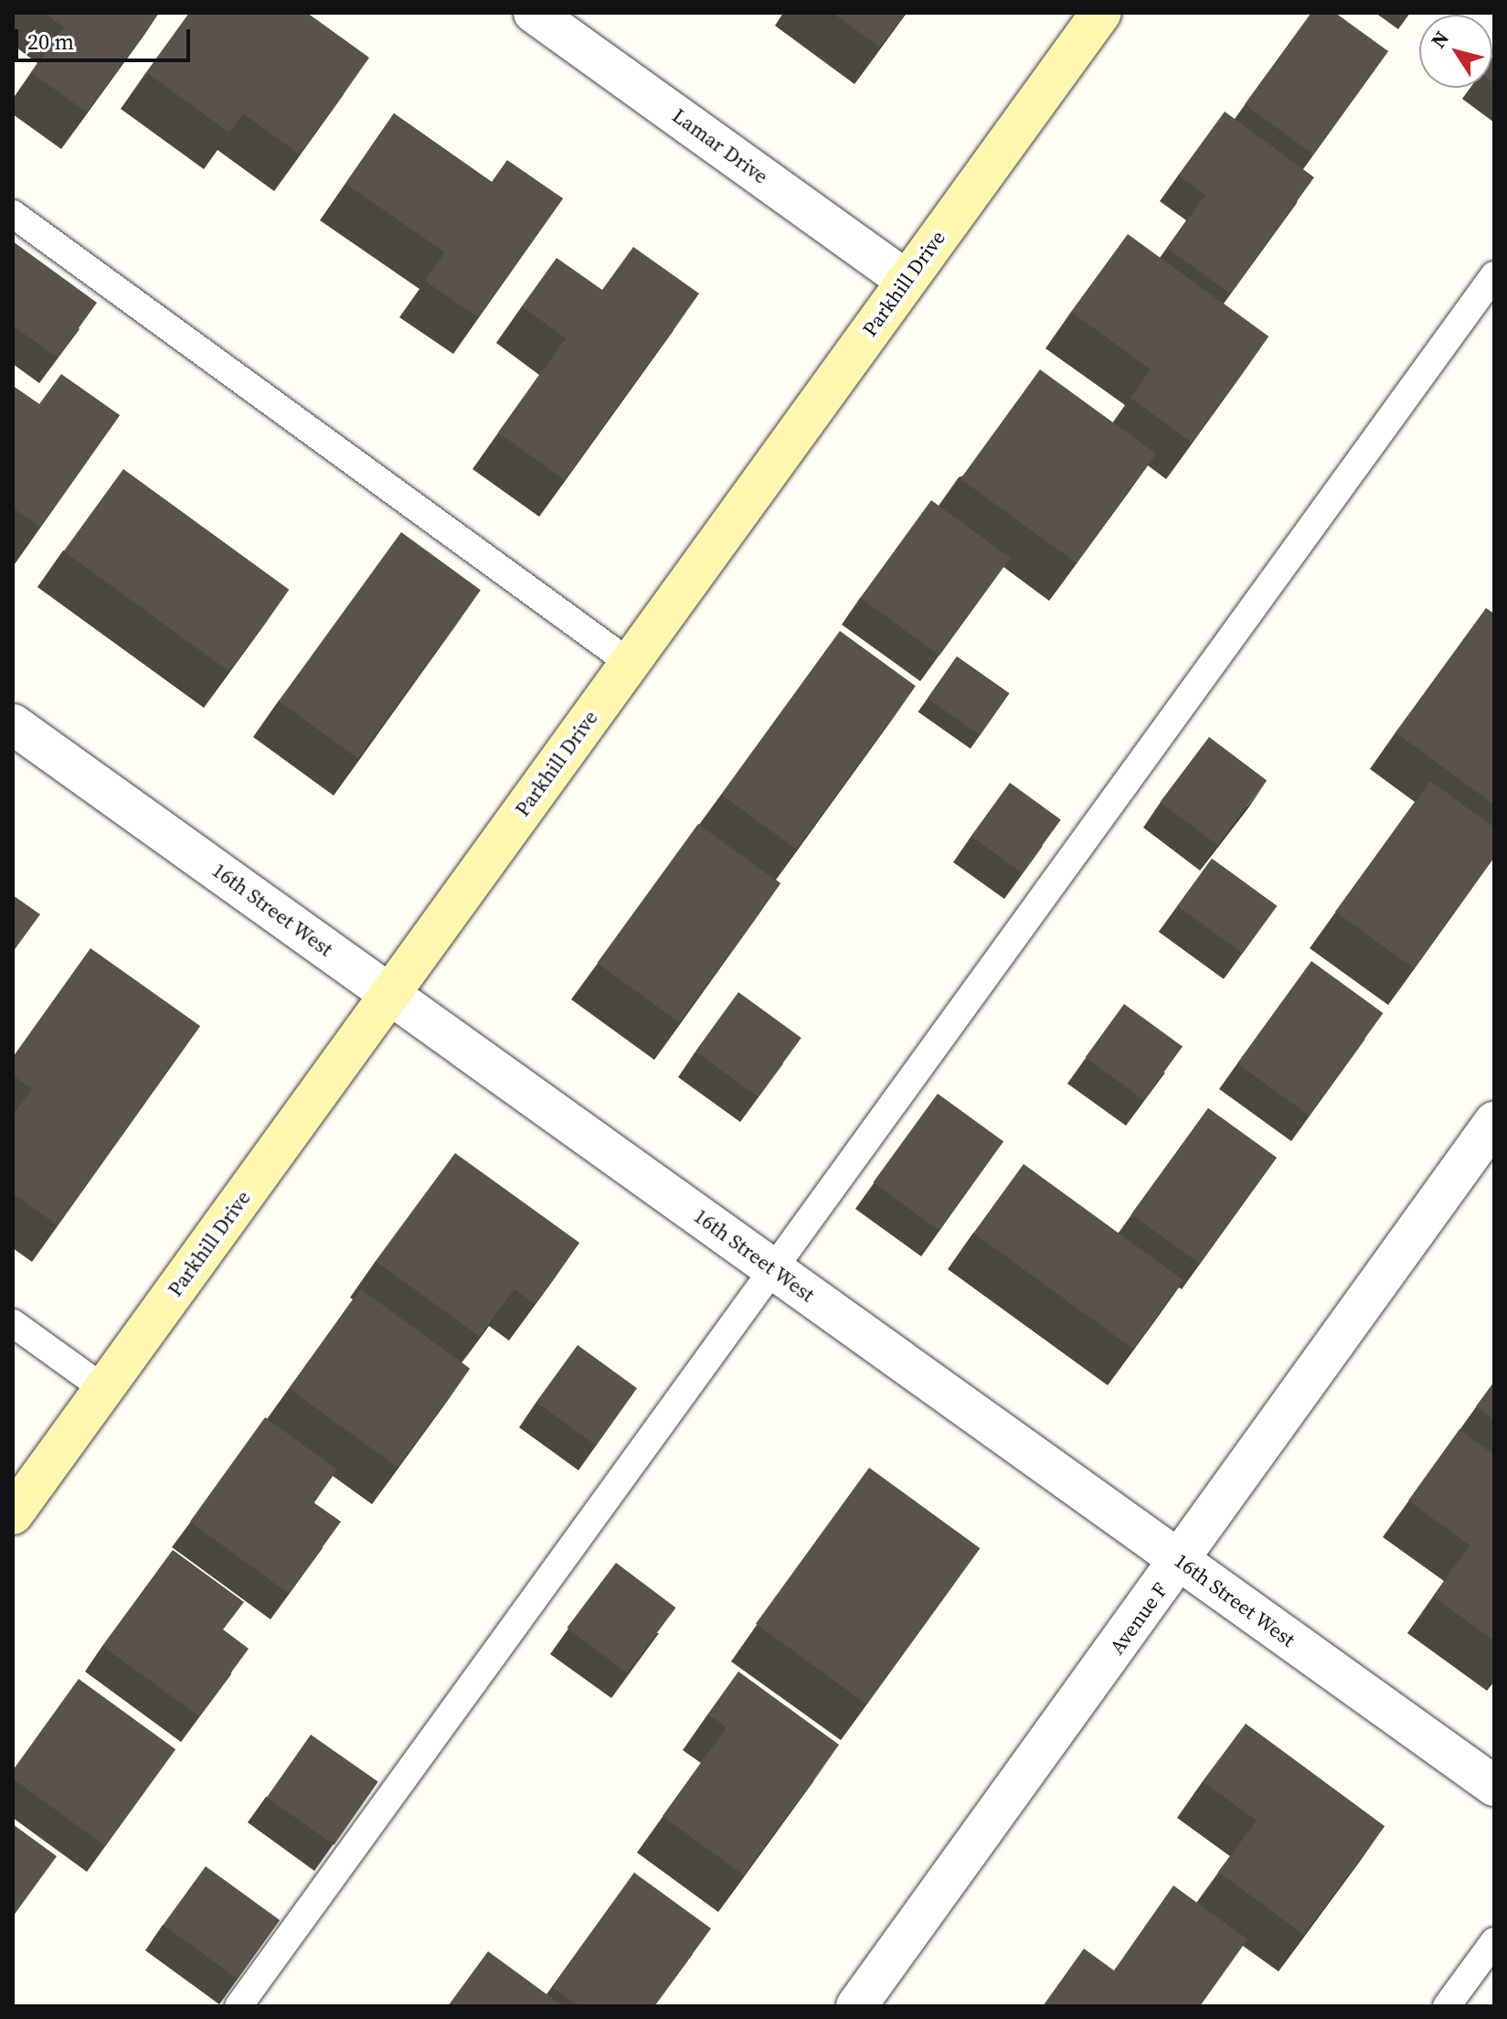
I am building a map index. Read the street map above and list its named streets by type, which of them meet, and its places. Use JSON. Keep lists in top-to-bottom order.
{
  "streets": {
    "street": [
      "Lamar Drive",
      "Parkhill Drive",
      "16th Street West",
      "Avenue F"
    ]
  },
  "crossings": [
    ["Lamar Drive", "Parkhill Drive"],
    ["Parkhill Drive", "16th Street West"],
    ["16th Street West", "Avenue F"]
  ],
  "scale_bar": "20 m",
  "north": "top left"
}
